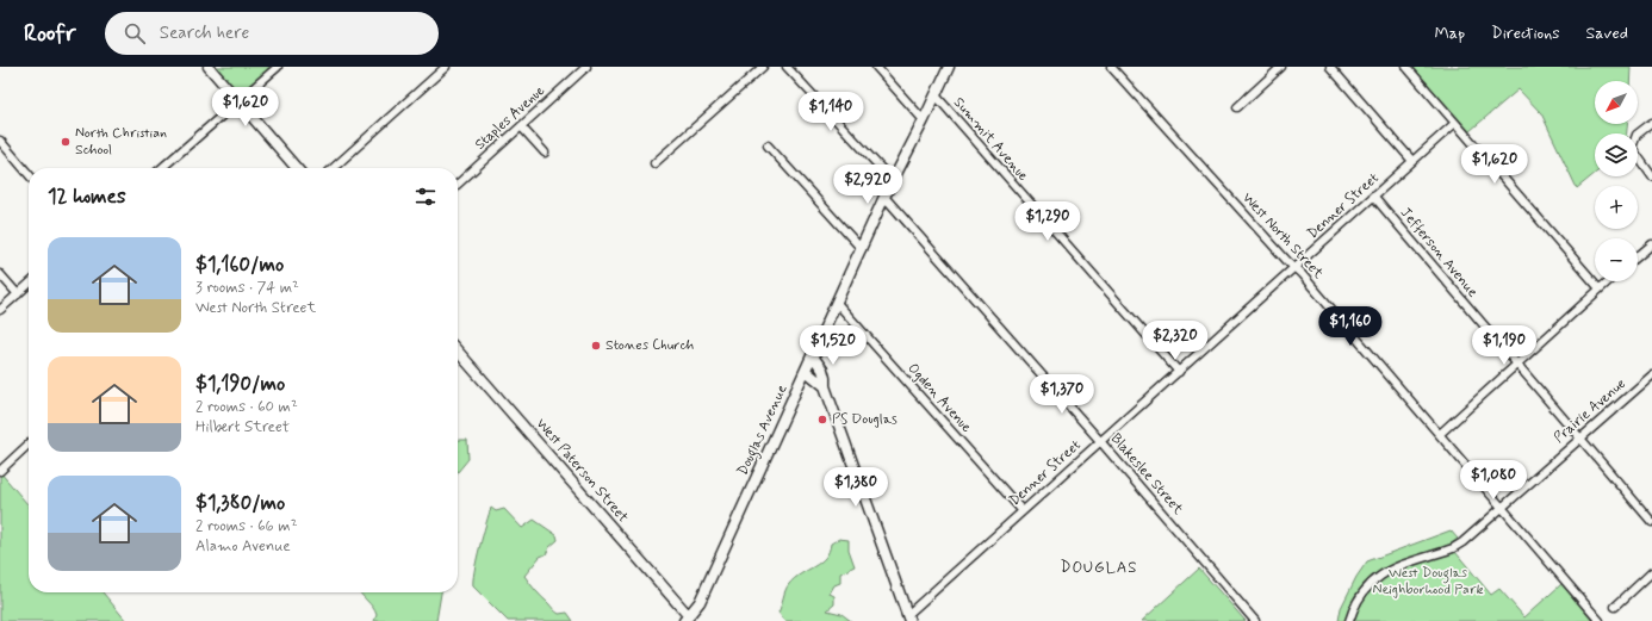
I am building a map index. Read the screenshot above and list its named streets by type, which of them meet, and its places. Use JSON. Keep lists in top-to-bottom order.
{
  "streets": {
    "street": [
      "Staples Avenue",
      "Summit Avenue",
      "Denner Street",
      "West North Street",
      "Jefferson Avenue",
      "Ogden Avenue",
      "Prairie Avenue",
      "Douglas Avenue",
      "West Paterson Street",
      "Blakeslee Street"
    ]
  },
  "crossings": [
    ["Summit Avenue", "Denner Street"],
    ["Summit Avenue", "Douglas Avenue"],
    ["Denner Street", "West North Street"],
    ["Denner Street", "Jefferson Avenue"],
    ["Denner Street", "Ogden Avenue"],
    ["Denner Street", "Blakeslee Street"],
    ["West North Street", "Prairie Avenue"],
    ["Jefferson Avenue", "Prairie Avenue"],
    ["Ogden Avenue", "Douglas Avenue"],
    ["Douglas Avenue", "West Paterson Street"],
    ["Douglas Avenue", "Blakeslee Street"]
  ],
  "districts": ["DOUGLAS"],
  "parks": ["West Douglas Neighborhood Park"],
  "places": ["North Christian School", "Stones Church", "PS Douglas"],
  "north": "bottom left",
  "page": {
    "header": "Roofr",
    "search": "Search here",
    "nav": ["Map", "Directions", "Saved"],
    "map_buttons": ["+", "−"],
    "price": [
      "$1,620",
      "$1,140",
      "$1,620",
      "$2,920",
      "$1,290",
      "$1,160",
      "$2,320",
      "$1,520",
      "$1,190",
      "$1,370",
      "$1,080",
      "$1,380"
    ],
    "heading": "12 homes",
    "list": [
      {
        "name": "$1,160/mo",
        "note": "3 rooms · 74 m² · West North Street"
      },
      {
        "name": "$1,190/mo",
        "note": "2 rooms · 60 m² · Hilbert Street"
      },
      {
        "name": "$1,380/mo",
        "note": "2 rooms · 66 m² · Alamo Avenue"
      }
    ]
  }
}
